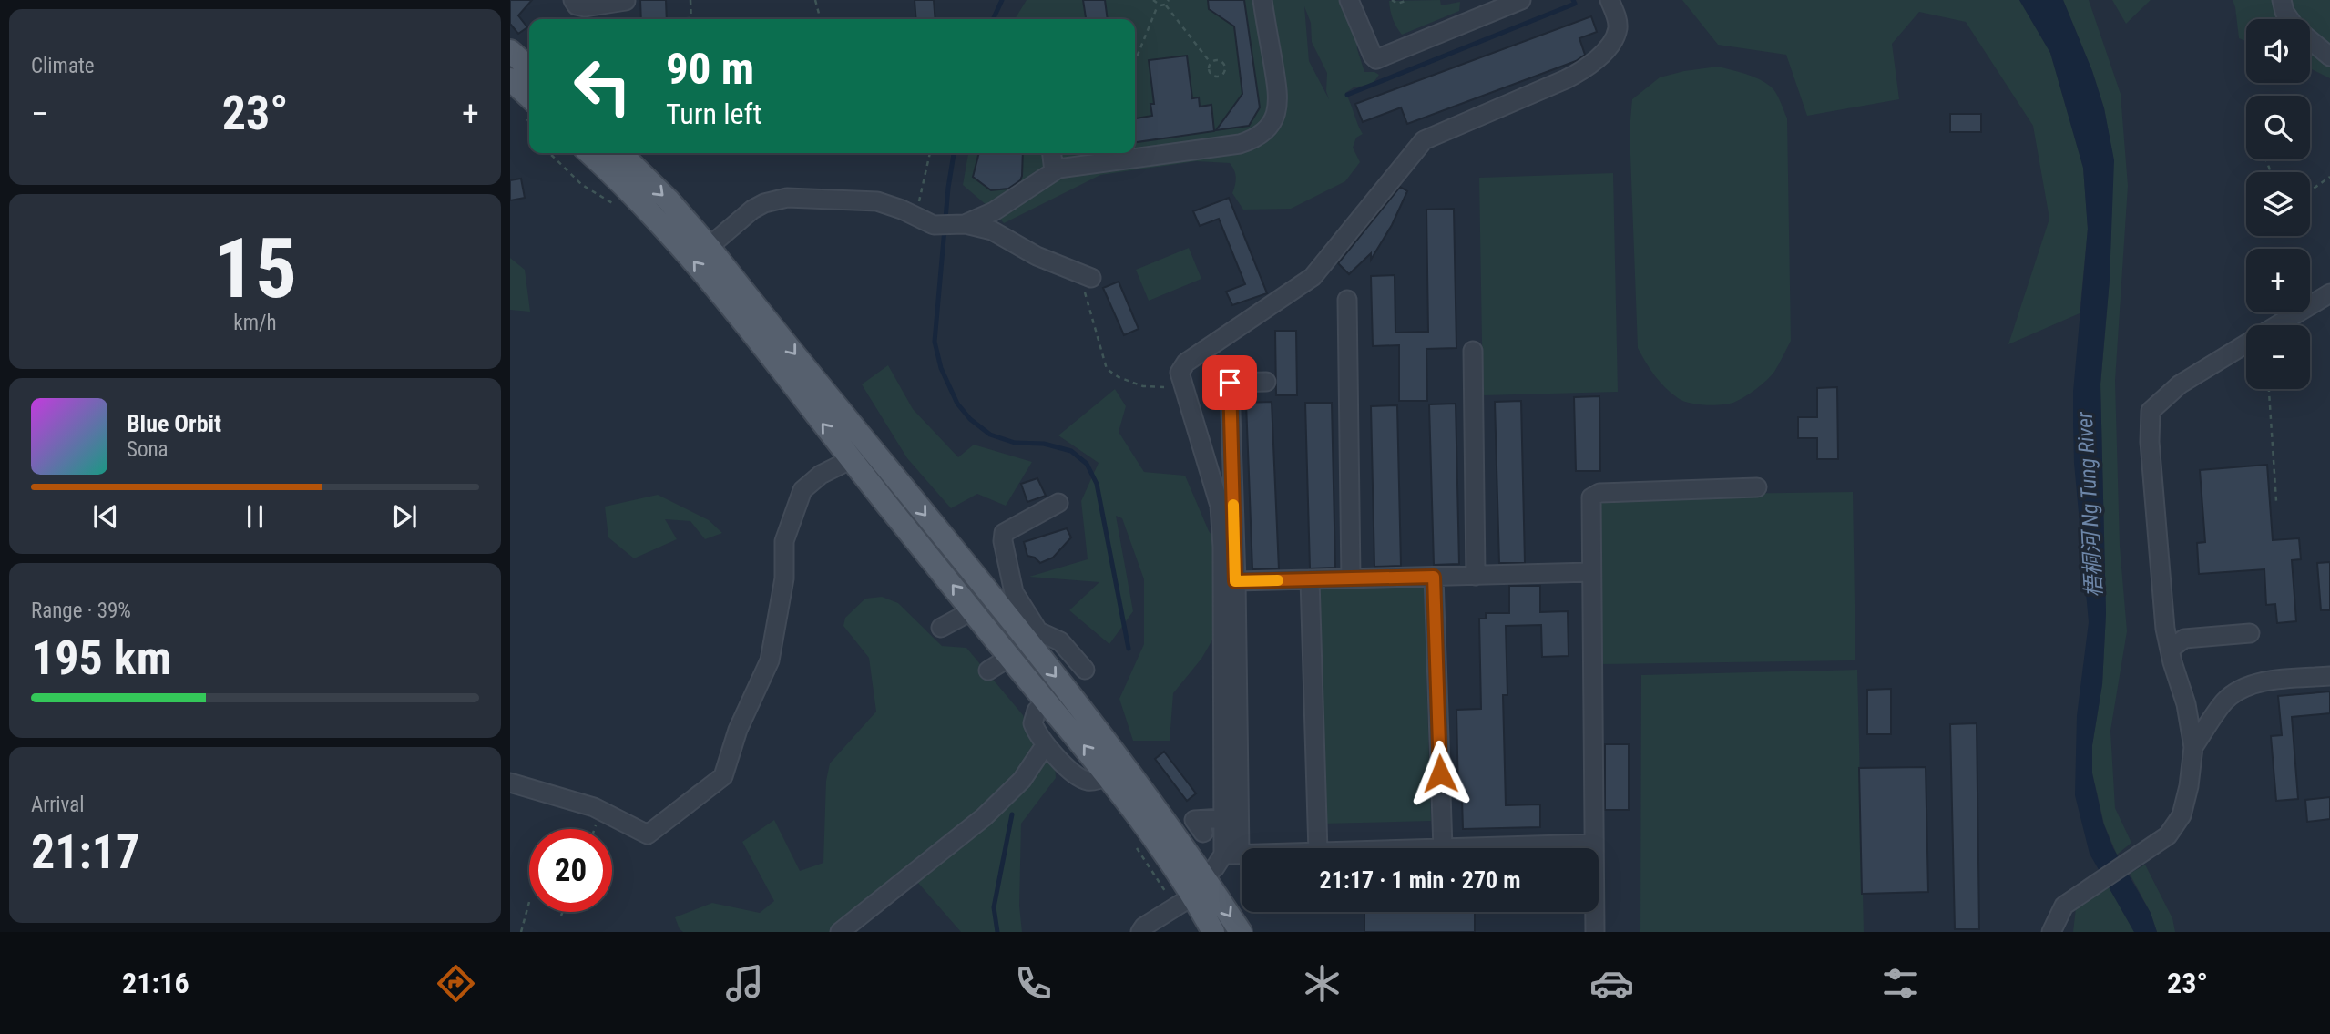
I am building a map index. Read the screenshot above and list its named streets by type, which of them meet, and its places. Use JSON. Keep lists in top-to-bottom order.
{
  "water": ["梧桐河 Ng Tung River"],
  "page": {
    "tile": [
      "Climate",
      ["15", "km/h"],
      ["Range · 39%", "195 km"],
      ["Arrival", "21:17"]
    ],
    "map_buttons": ["+", "−"],
    "turn": ["90 m", "Turn left"],
    "heat": ["−", "23°", "+"],
    "song": ["Blue Orbit", "Sona"],
    "limit": "20",
    "trip": "21:17 · 1 min · 270 m",
    "tabs": ["21:16", "23°"]
  }
}
